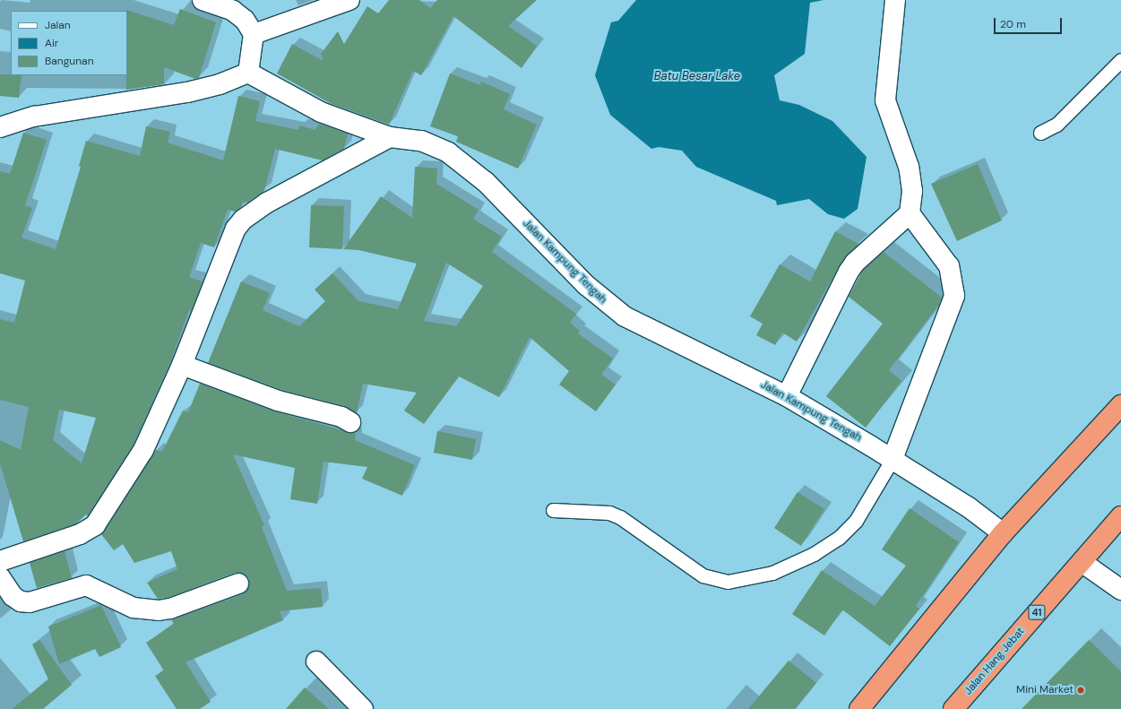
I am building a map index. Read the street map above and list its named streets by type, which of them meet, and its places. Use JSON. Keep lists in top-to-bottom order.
{
  "streets": {
    "highway": ["41", "Jalan Hang Jebat"],
    "street": ["Jalan Kampung Tengah"]
  },
  "water": ["Batu Besar Lake"],
  "places": ["Mini Market"],
  "legend": ["Jalan", "Air", "Bangunan"],
  "scale_bar": "20 m"
}
